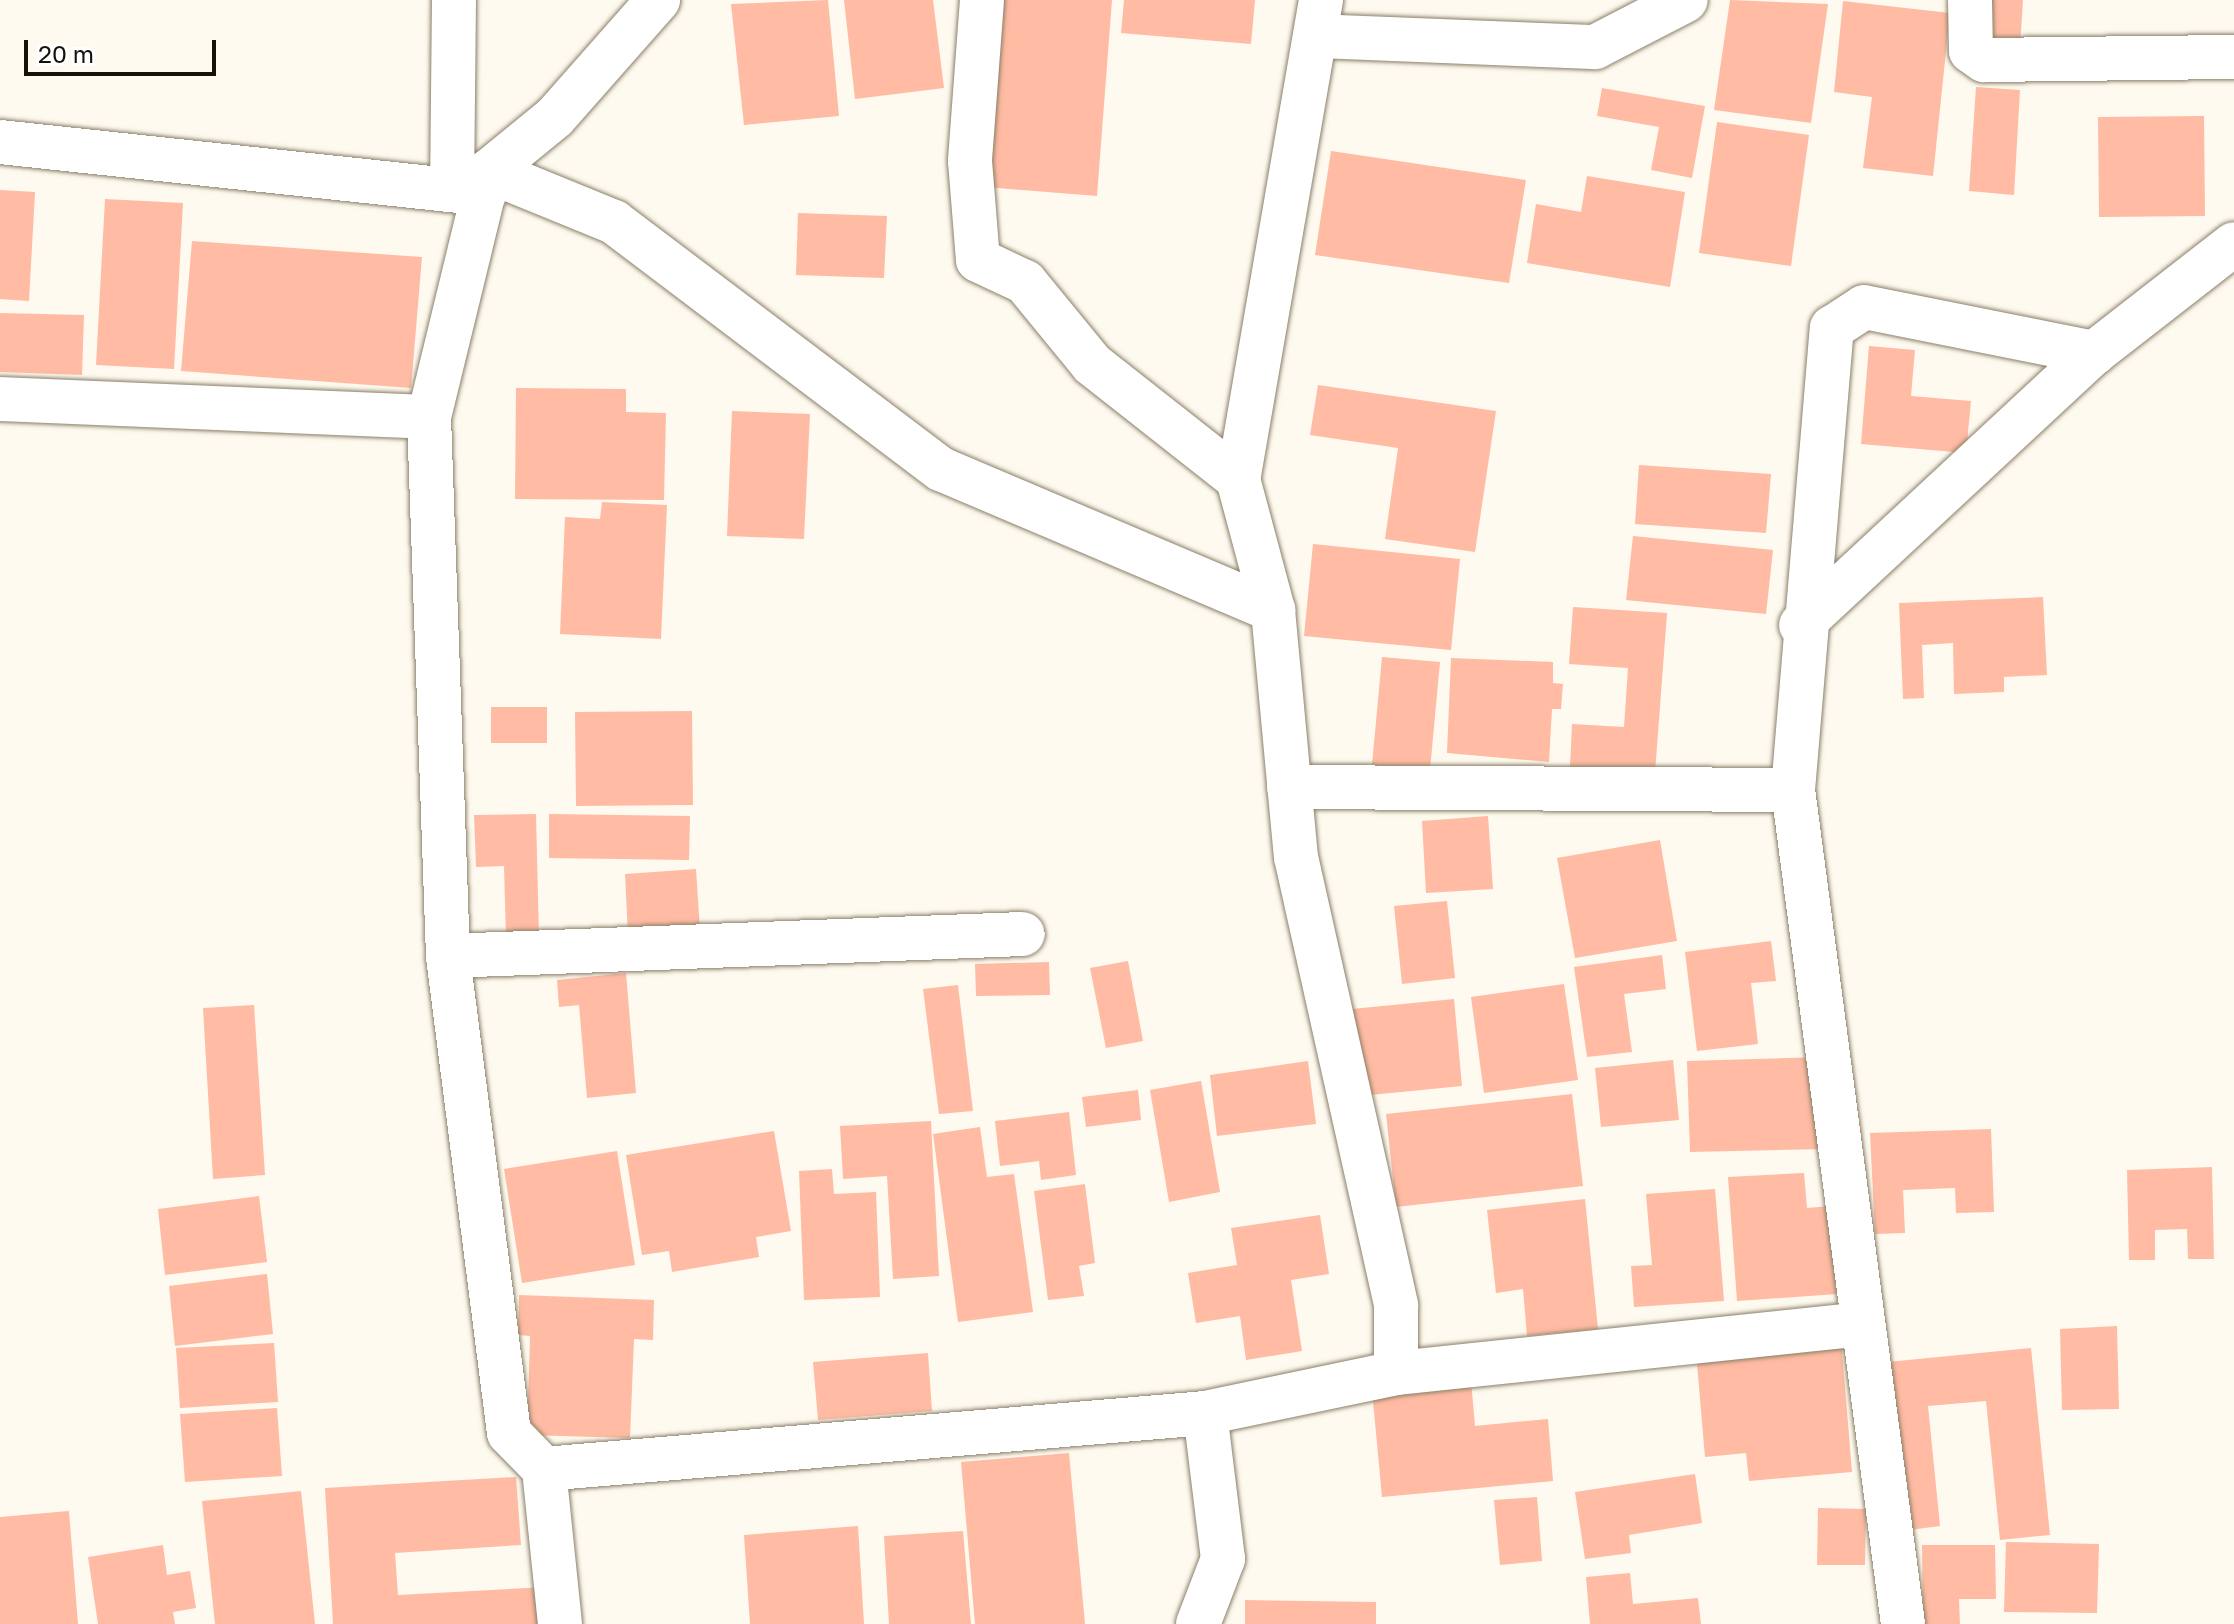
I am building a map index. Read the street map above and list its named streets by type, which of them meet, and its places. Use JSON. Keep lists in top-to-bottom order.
{
  "scale_bar": "20 m"
}
